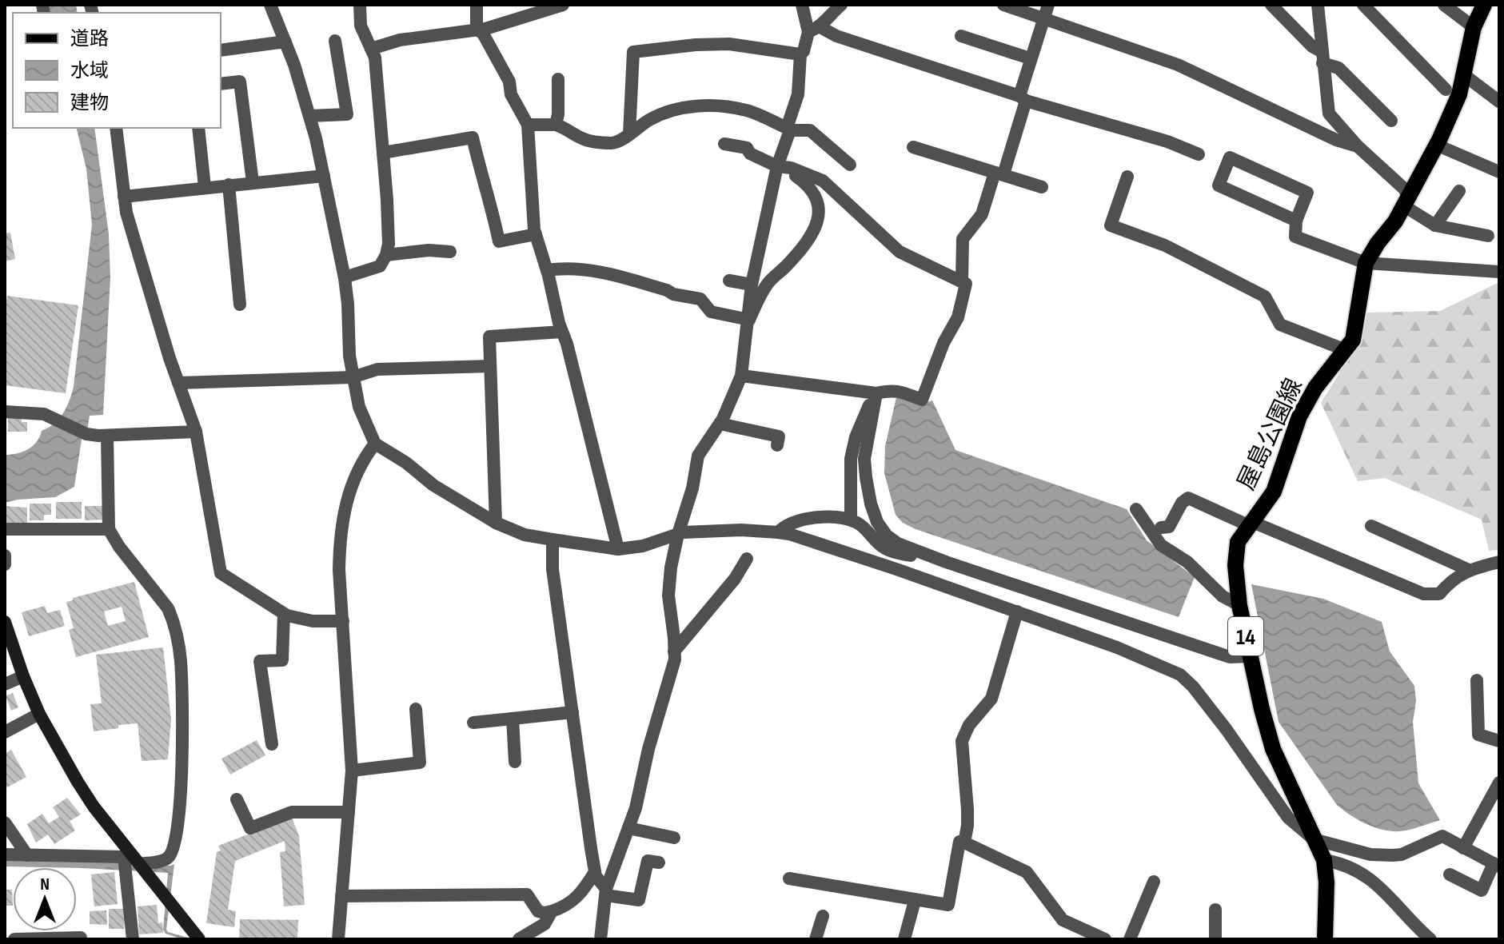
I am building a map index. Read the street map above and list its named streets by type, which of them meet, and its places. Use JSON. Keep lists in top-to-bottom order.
{
  "streets": {
    "main road": ["屋島公園線", "14"]
  },
  "legend": ["道路", "水域", "建物"],
  "north": "top"
}
